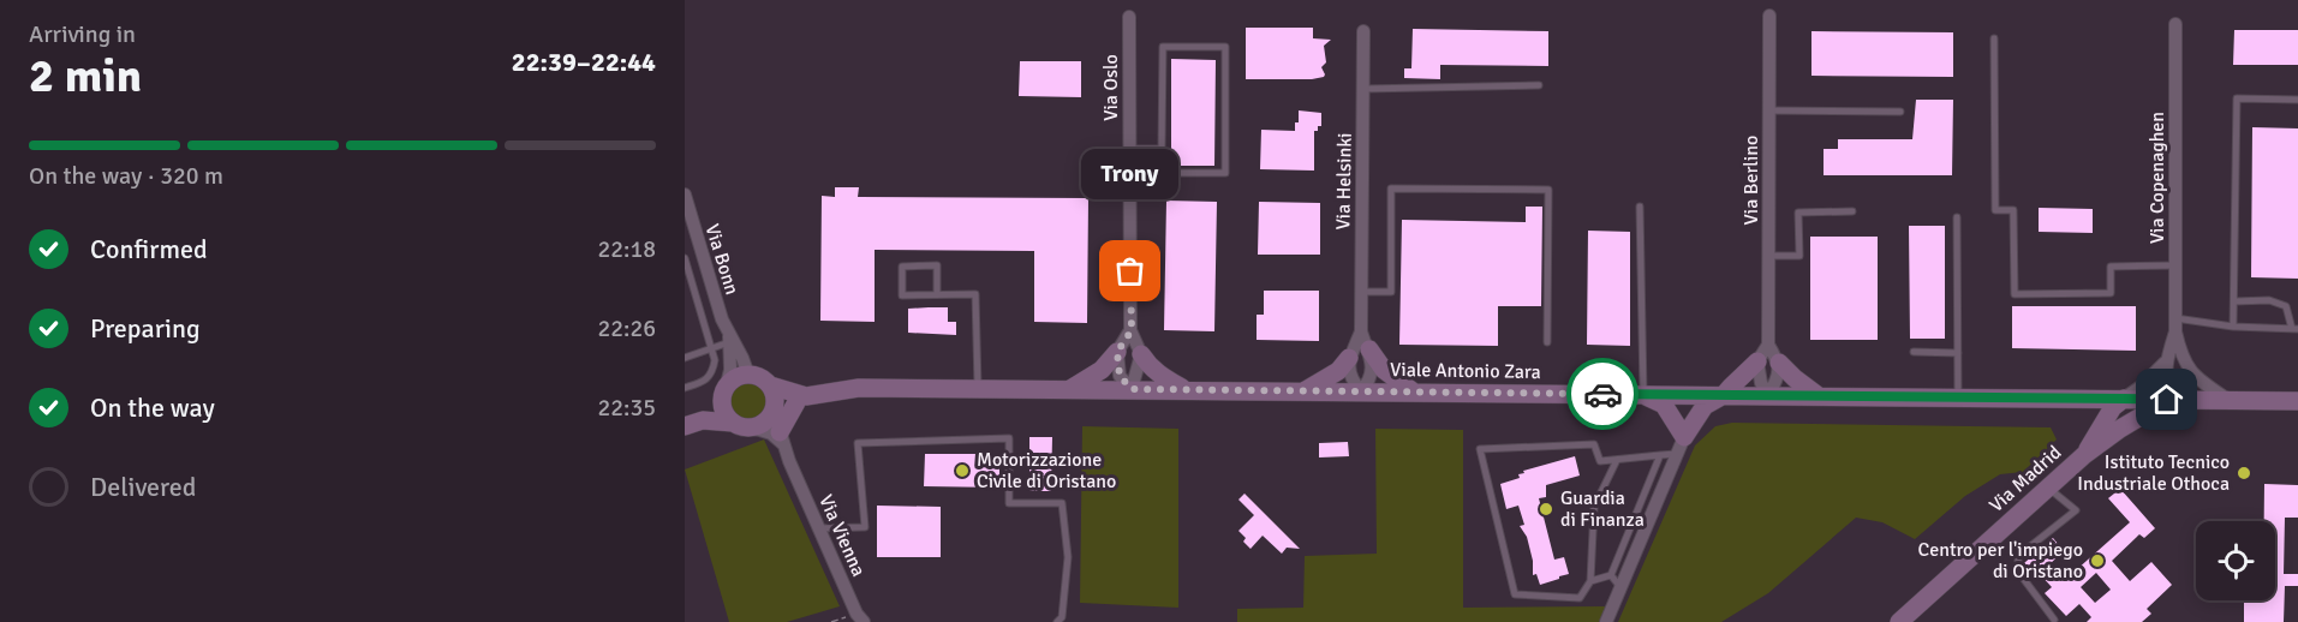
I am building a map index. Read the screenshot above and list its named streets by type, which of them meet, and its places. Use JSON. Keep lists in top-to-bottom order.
{
  "streets": {
    "main road": ["Viale Antonio Zara", "Via Madrid"],
    "street": [
      "Via Oslo",
      "Via Copenaghen",
      "Via Berlino",
      "Via Helsinki",
      "Via Bonn",
      "Via Vienna"
    ]
  },
  "crossings": [
    ["Via Copenaghen", "Viale Antonio Zara"],
    ["Via Copenaghen", "Via Madrid"],
    ["Via Bonn", "Viale Antonio Zara"],
    ["Via Bonn", "Via Vienna"],
    ["Viale Antonio Zara", "Via Madrid"],
    ["Viale Antonio Zara", "Via Vienna"]
  ],
  "places": [
    "Trony",
    "Motorizzazione Civile di Oristano",
    "Istituto Tecnico Industriale Othoca",
    "Guardia di Finanza",
    "Centro per l'impiego di Oristano"
  ],
  "page": {
    "heading": ["2 min", "Arriving in", "22:39–22:44"],
    "bar": "On the way · 320 m",
    "bubble": "Trony",
    "list": [
      ["Confirmed", "22:18"],
      ["Preparing", "22:26"],
      ["On the way", "22:35"],
      "Delivered"
    ]
  }
}
